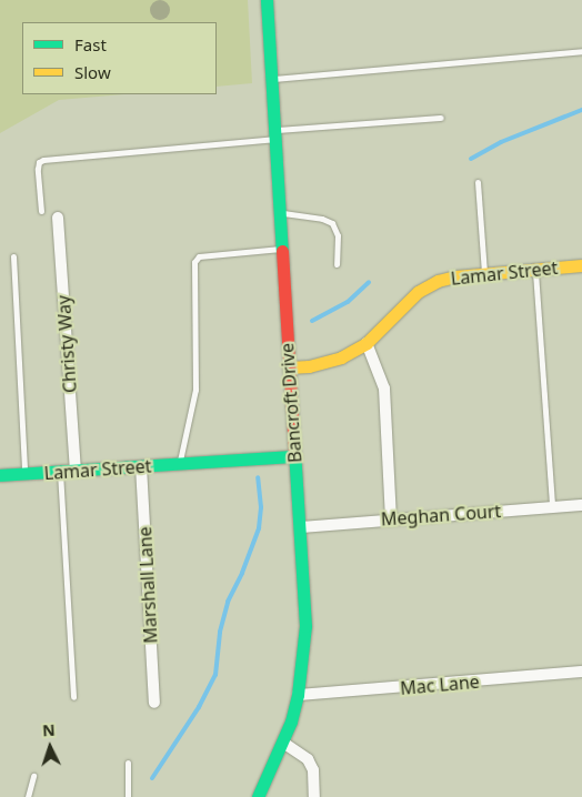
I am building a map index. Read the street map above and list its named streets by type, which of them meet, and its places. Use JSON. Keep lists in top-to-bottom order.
{
  "streets": {
    "main road": ["Lamar Street", "Bancroft Drive"],
    "street": [
      "Christy Way",
      "Meghan Court",
      "Marshall Lane",
      "Mac Lane"
    ]
  },
  "crossings": [
    ["Lamar Street", "Christy Way"],
    ["Lamar Street", "Bancroft Drive"],
    ["Lamar Street", "Marshall Lane"],
    ["Bancroft Drive", "Meghan Court"],
    ["Bancroft Drive", "Mac Lane"]
  ],
  "legend": ["Fast", "Slow"],
  "north": "top"
}
